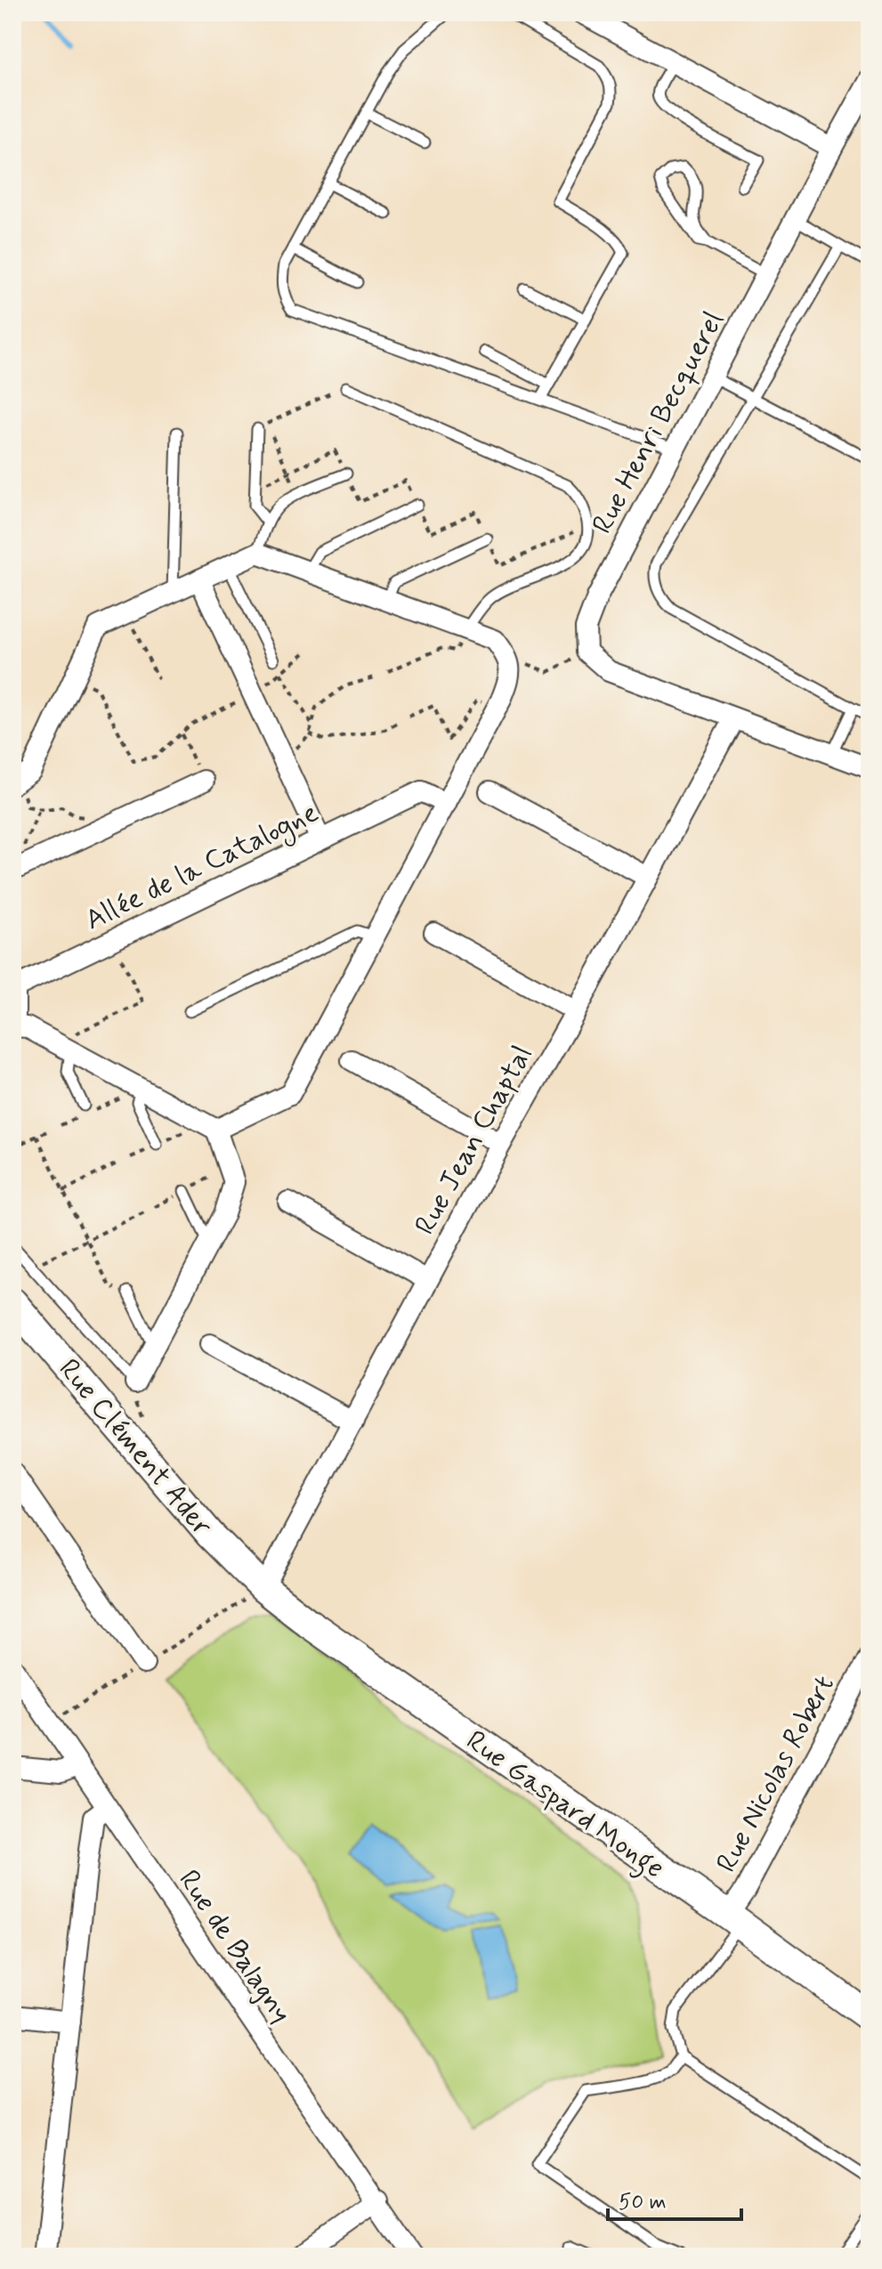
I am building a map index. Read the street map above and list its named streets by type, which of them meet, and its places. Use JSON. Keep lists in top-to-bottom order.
{
  "streets": {
    "street": [
      "Rue Henri Becquerel",
      "Allée de la Catalogne",
      "Rue Jean Chaptal",
      "Rue Clément Ader",
      "Rue Nicolas Robert",
      "Rue Gaspard Monge",
      "Rue de Balagny"
    ]
  },
  "crossings": [
    ["Rue Jean Chaptal", "Rue Clément Ader"],
    ["Rue Jean Chaptal", "Rue Gaspard Monge"],
    ["Rue Clément Ader", "Rue Gaspard Monge"],
    ["Rue Nicolas Robert", "Rue Gaspard Monge"]
  ],
  "scale_bar": "50 m"
}
